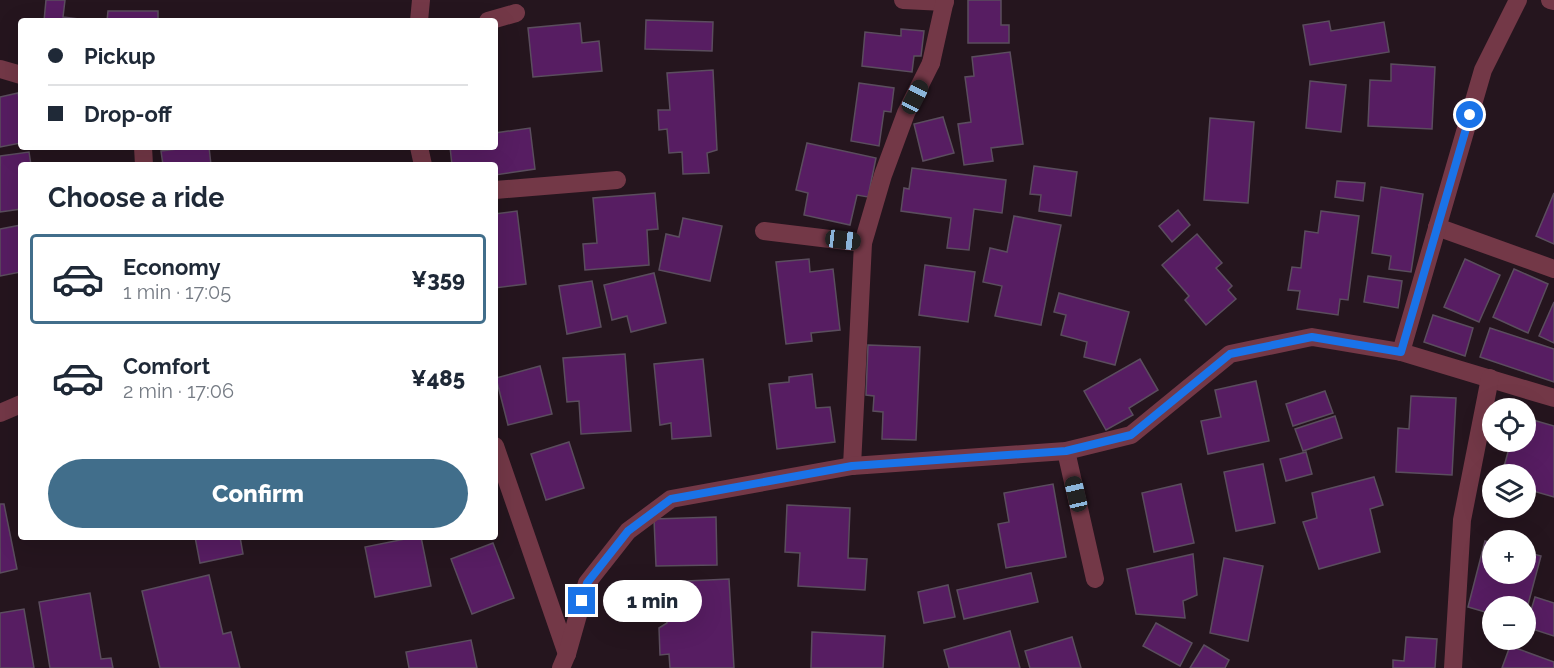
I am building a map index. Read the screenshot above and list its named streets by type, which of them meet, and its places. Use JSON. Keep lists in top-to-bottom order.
{
  "page": {
    "banner": ["Pickup", "Drop-off"],
    "heading": "Choose a ride",
    "list": [
      {
        "name": "Economy",
        "note": "1 min · 17:05",
        "value": "¥359"
      },
      {
        "name": "Comfort",
        "note": "2 min · 17:06",
        "value": "¥485"
      }
    ],
    "map_buttons": ["+", "−"],
    "buttons": "Confirm",
    "bubble": "1 min"
  }
}
